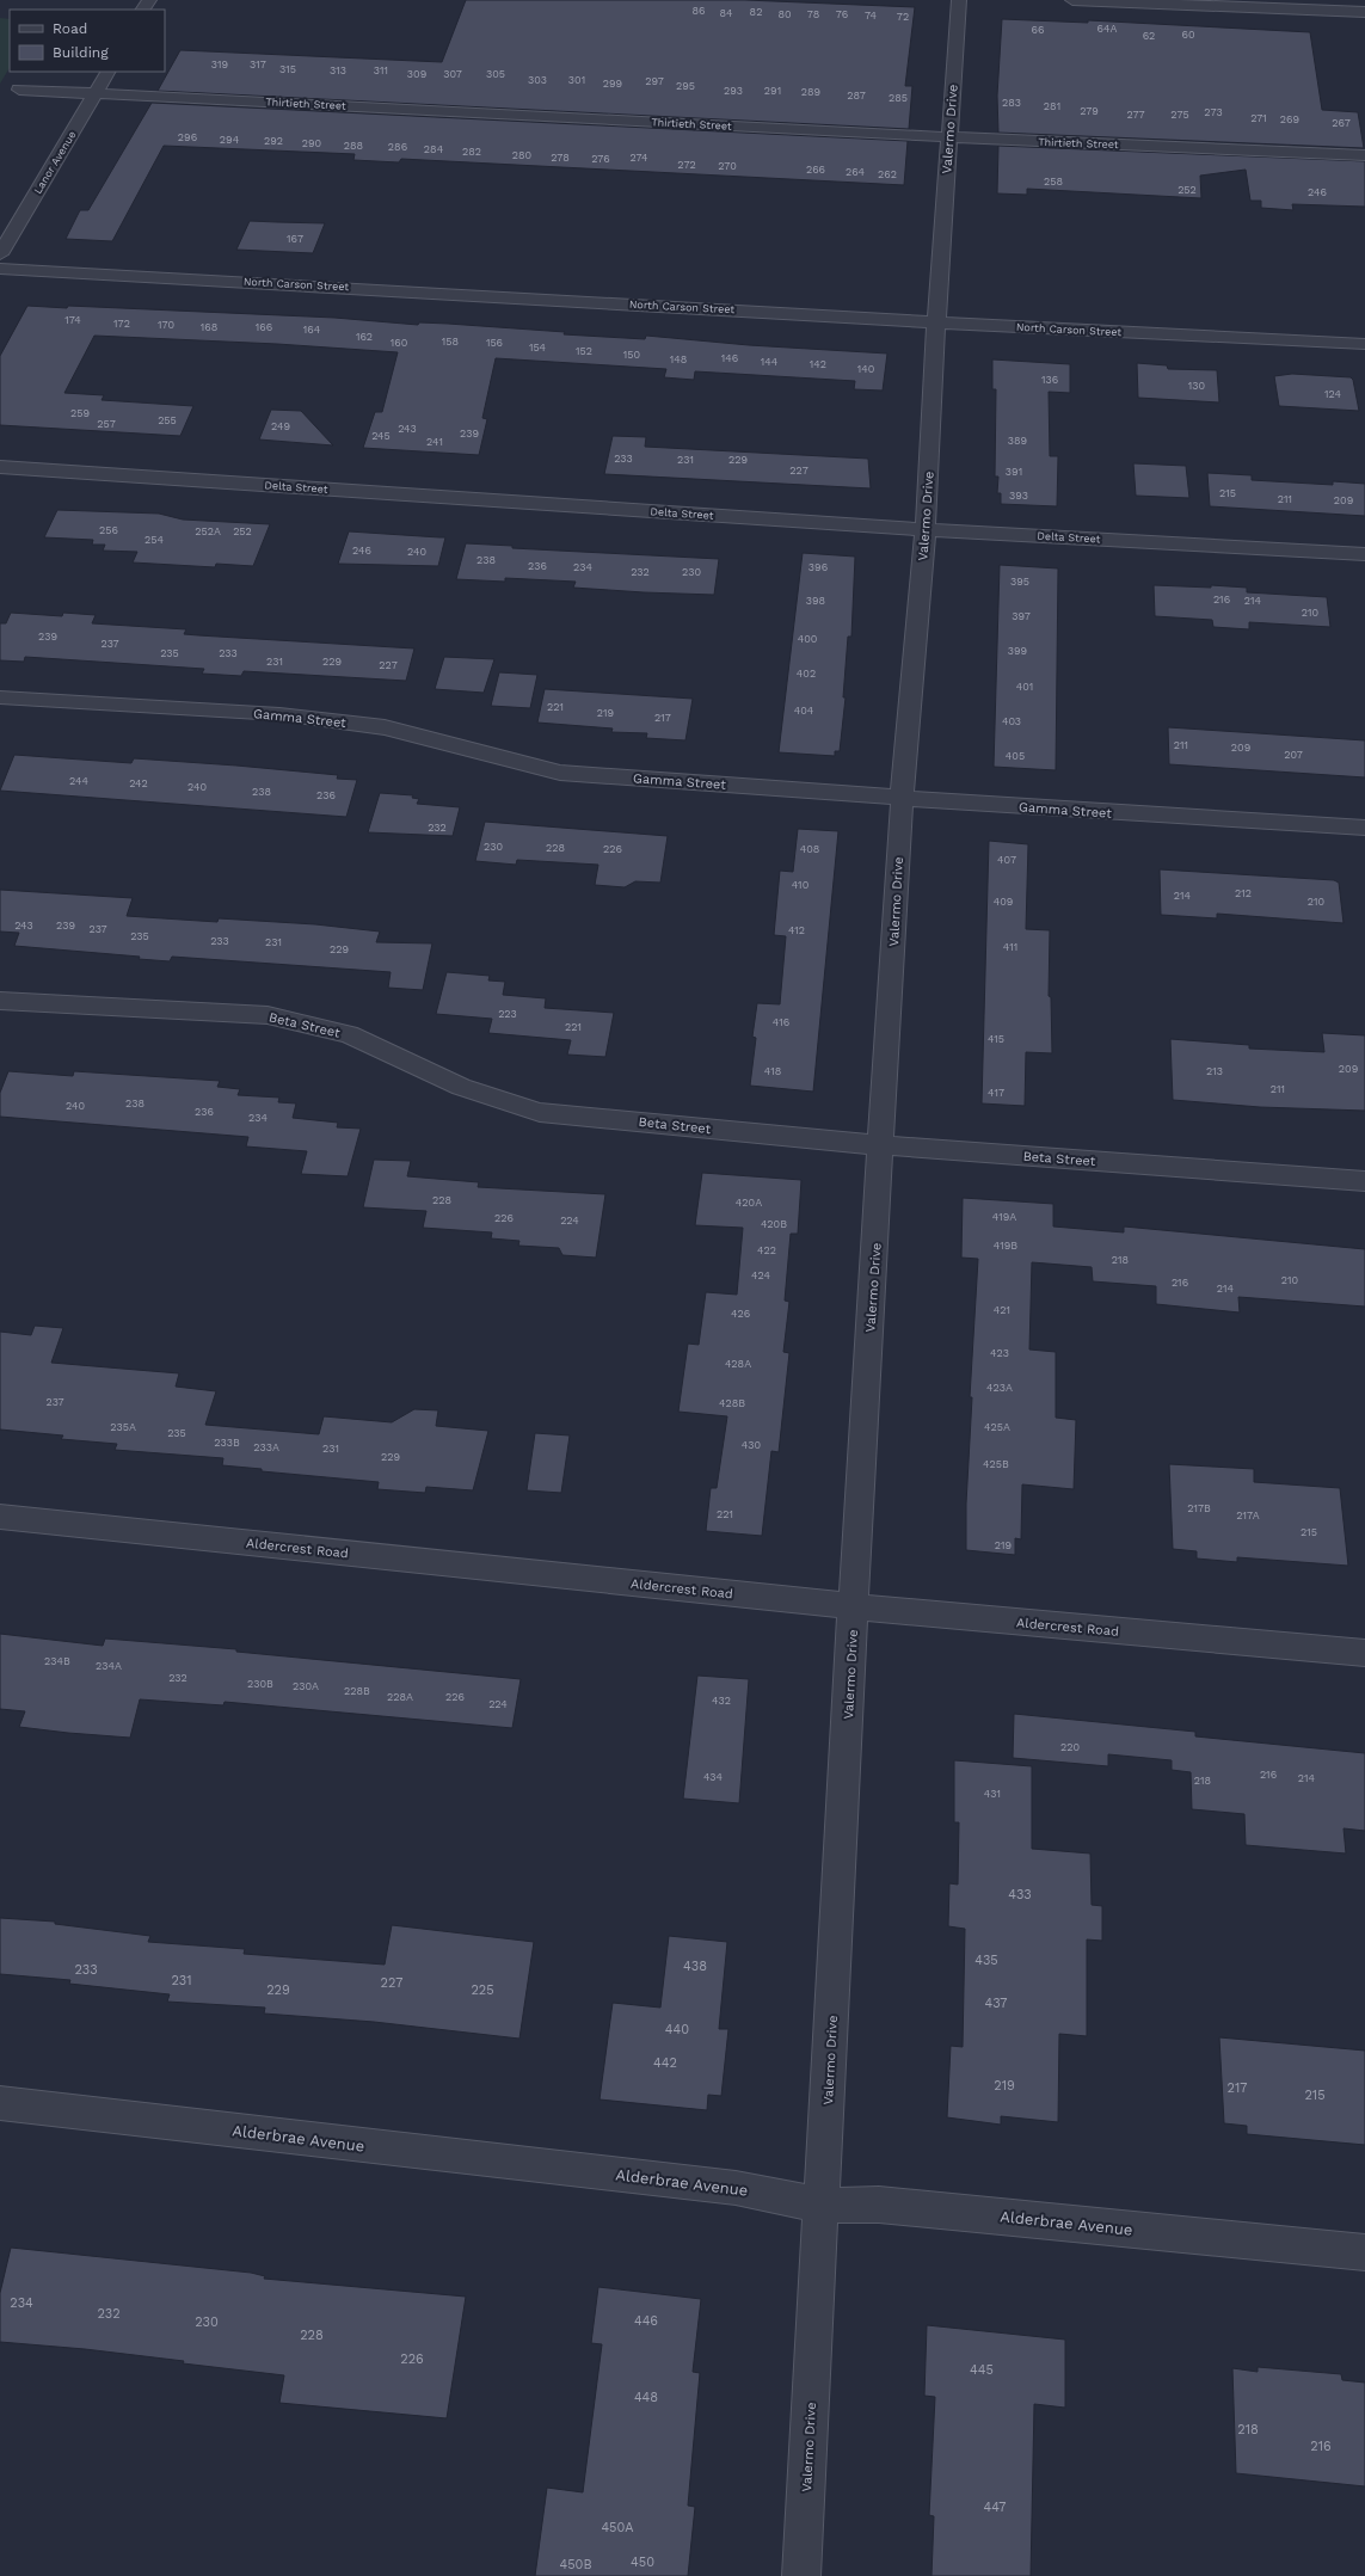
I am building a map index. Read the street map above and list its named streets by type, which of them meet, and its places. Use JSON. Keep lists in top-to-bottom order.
{
  "streets": {
    "street": [
      "Thirtieth Street",
      "Valermo Drive",
      "Lanor Avenue",
      "North Carson Street",
      "Delta Street",
      "Gamma Street",
      "Beta Street",
      "Aldercrest Road",
      "Alderbrae Avenue"
    ]
  },
  "crossings": [
    ["Thirtieth Street", "Valermo Drive"],
    ["Thirtieth Street", "Lanor Avenue"],
    ["Valermo Drive", "North Carson Street"],
    ["Valermo Drive", "Delta Street"],
    ["Valermo Drive", "Gamma Street"],
    ["Valermo Drive", "Beta Street"],
    ["Valermo Drive", "Aldercrest Road"],
    ["Valermo Drive", "Alderbrae Avenue"]
  ],
  "house_numbers": [
    "86",
    "82",
    "84",
    "80",
    "78",
    "76",
    "74",
    "72",
    "64A",
    "66",
    "60",
    "62",
    "319",
    "317",
    "315",
    "313",
    "311",
    "309",
    "307",
    "305",
    "303",
    "301",
    "297",
    "299",
    "295",
    "293",
    "291",
    "289",
    "287",
    "285",
    "283",
    "281",
    "279",
    "273",
    "277",
    "275",
    "271",
    "269",
    "267",
    "296",
    "294",
    "292",
    "290",
    "288",
    "286",
    "284",
    "282",
    "280",
    "278",
    "274",
    "276",
    "272",
    "270",
    "266",
    "264",
    "262",
    "258",
    "252",
    "246",
    "167",
    "174",
    "172",
    "170",
    "168",
    "166",
    "164",
    "162",
    "158",
    "160",
    "156",
    "154",
    "152",
    "150",
    "146",
    "148",
    "144",
    "142",
    "140",
    "136",
    "130",
    "124",
    "259",
    "255",
    "257",
    "249",
    "243",
    "239",
    "245",
    "389",
    "241",
    "233",
    "231",
    "229",
    "227",
    "391",
    "215",
    "393",
    "211",
    "209",
    "256",
    "252A",
    "252",
    "254",
    "246",
    "240",
    "238",
    "236",
    "234",
    "396",
    "232",
    "230",
    "395",
    "216",
    "398",
    "214",
    "210",
    "397",
    "239",
    "400",
    "237",
    "399",
    "235",
    "233",
    "231",
    "229",
    "227",
    "402",
    "401",
    "221",
    "404",
    "219",
    "217",
    "403",
    "211",
    "209",
    "207",
    "405",
    "244",
    "242",
    "240",
    "238",
    "236",
    "232",
    "230",
    "228",
    "226",
    "408",
    "407",
    "410",
    "212",
    "214",
    "409",
    "210",
    "243",
    "239",
    "237",
    "412",
    "235",
    "233",
    "231",
    "411",
    "229",
    "223",
    "416",
    "221",
    "415",
    "209",
    "418",
    "213",
    "211",
    "417",
    "238",
    "240",
    "236",
    "234",
    "228",
    "420A",
    "419A",
    "226",
    "224",
    "420B",
    "419B",
    "422",
    "218",
    "424",
    "210",
    "216",
    "214",
    "421",
    "426",
    "423",
    "428A",
    "423A",
    "237",
    "428B",
    "235A",
    "425A",
    "235",
    "233B",
    "430",
    "233A",
    "231",
    "229",
    "425B",
    "217B",
    "221",
    "217A",
    "215",
    "219",
    "234B",
    "234A",
    "232",
    "230B",
    "230A",
    "228B",
    "228A",
    "226",
    "432",
    "224",
    "220",
    "216",
    "434",
    "214",
    "218",
    "431",
    "433",
    "435",
    "438",
    "233",
    "231",
    "227",
    "229",
    "225",
    "437",
    "440",
    "442",
    "219",
    "217",
    "215",
    "234",
    "232",
    "446",
    "230",
    "228",
    "226",
    "445",
    "448",
    "218",
    "216",
    "447",
    "450A",
    "450",
    "450B"
  ],
  "legend": ["Road", "Building"]
}
